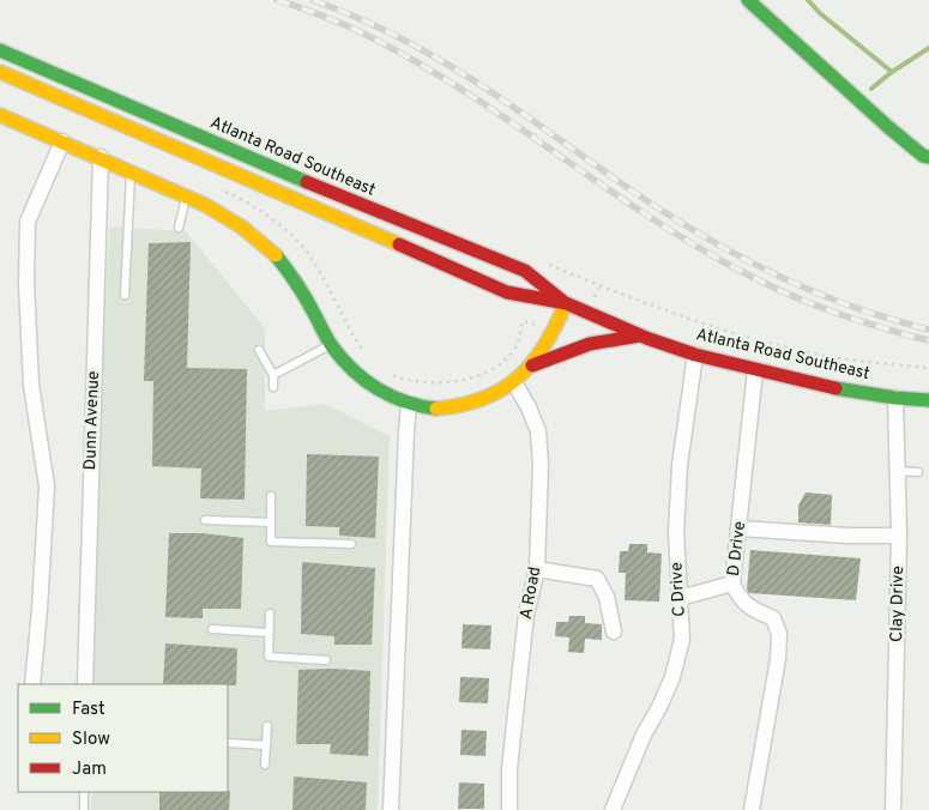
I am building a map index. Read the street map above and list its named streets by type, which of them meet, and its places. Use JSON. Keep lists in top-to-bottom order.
{
  "streets": {
    "main road": ["Atlanta Road Southeast"],
    "street": [
      "Dunn Avenue",
      "D Drive",
      "C Drive",
      "A Road",
      "Clay Drive"
    ]
  },
  "crossings": [
    ["Atlanta Road Southeast", "D Drive"],
    ["Atlanta Road Southeast", "C Drive"],
    ["Atlanta Road Southeast", "Clay Drive"]
  ],
  "legend": ["Fast", "Slow", "Jam"]
}
